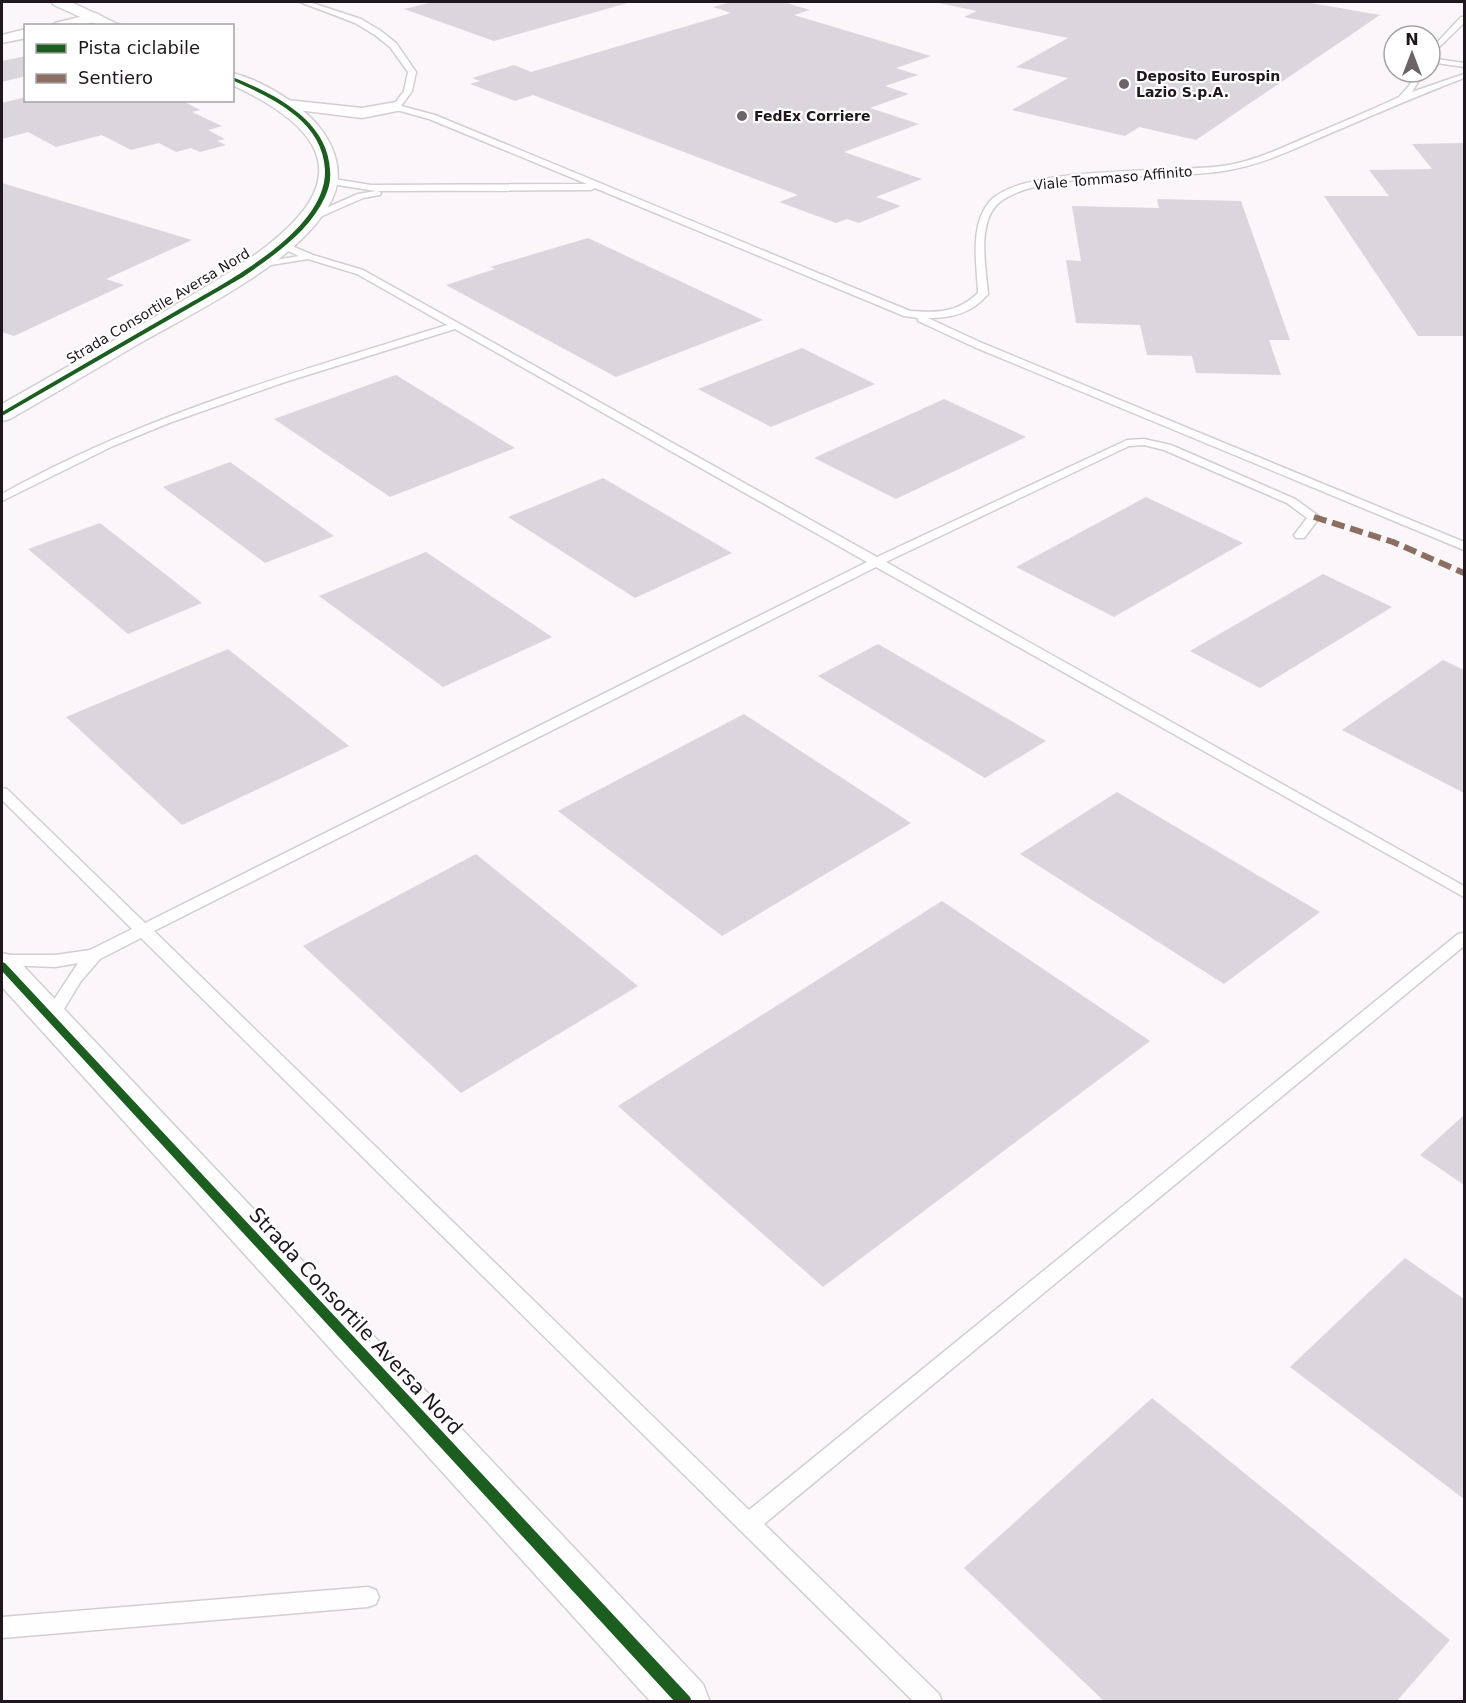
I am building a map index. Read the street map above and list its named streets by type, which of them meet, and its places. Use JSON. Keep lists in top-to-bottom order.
{
  "streets": {
    "street": ["Strada Consortile Aversa Nord"],
    "lane": ["Viale Tommaso Affinito"]
  },
  "crossings": [
    ["Viale Tommaso Affinito", "Strada Consortile Aversa Nord"]
  ],
  "places": ["Deposito Eurospin Lazio S.p.A.", "FedEx Corriere"],
  "legend": ["Pista ciclabile", "Sentiero"],
  "north": "top"
}
